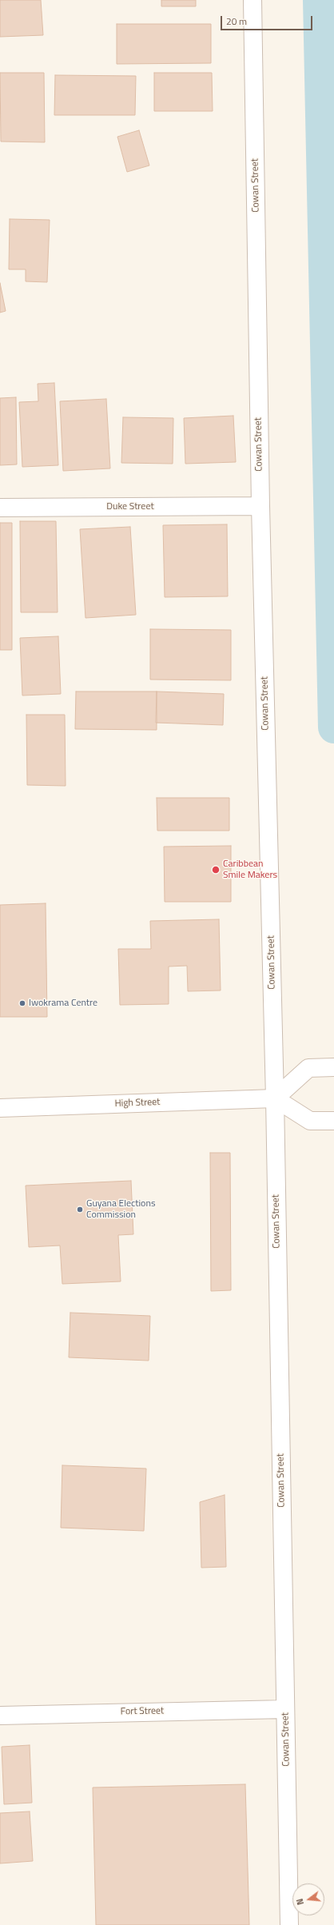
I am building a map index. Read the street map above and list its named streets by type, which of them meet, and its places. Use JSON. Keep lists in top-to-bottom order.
{
  "streets": {
    "street": [
      "Cowan Street",
      "Duke Street",
      "High Street",
      "Fort Street"
    ]
  },
  "crossings": [
    ["Cowan Street", "Duke Street"],
    ["Cowan Street", "High Street"],
    ["Cowan Street", "Fort Street"]
  ],
  "places": ["Caribbean Smile Makers", "Iwokrama Centre", "Guyana Elections Commission"],
  "scale_bar": "20 m",
  "north": "left"
}
